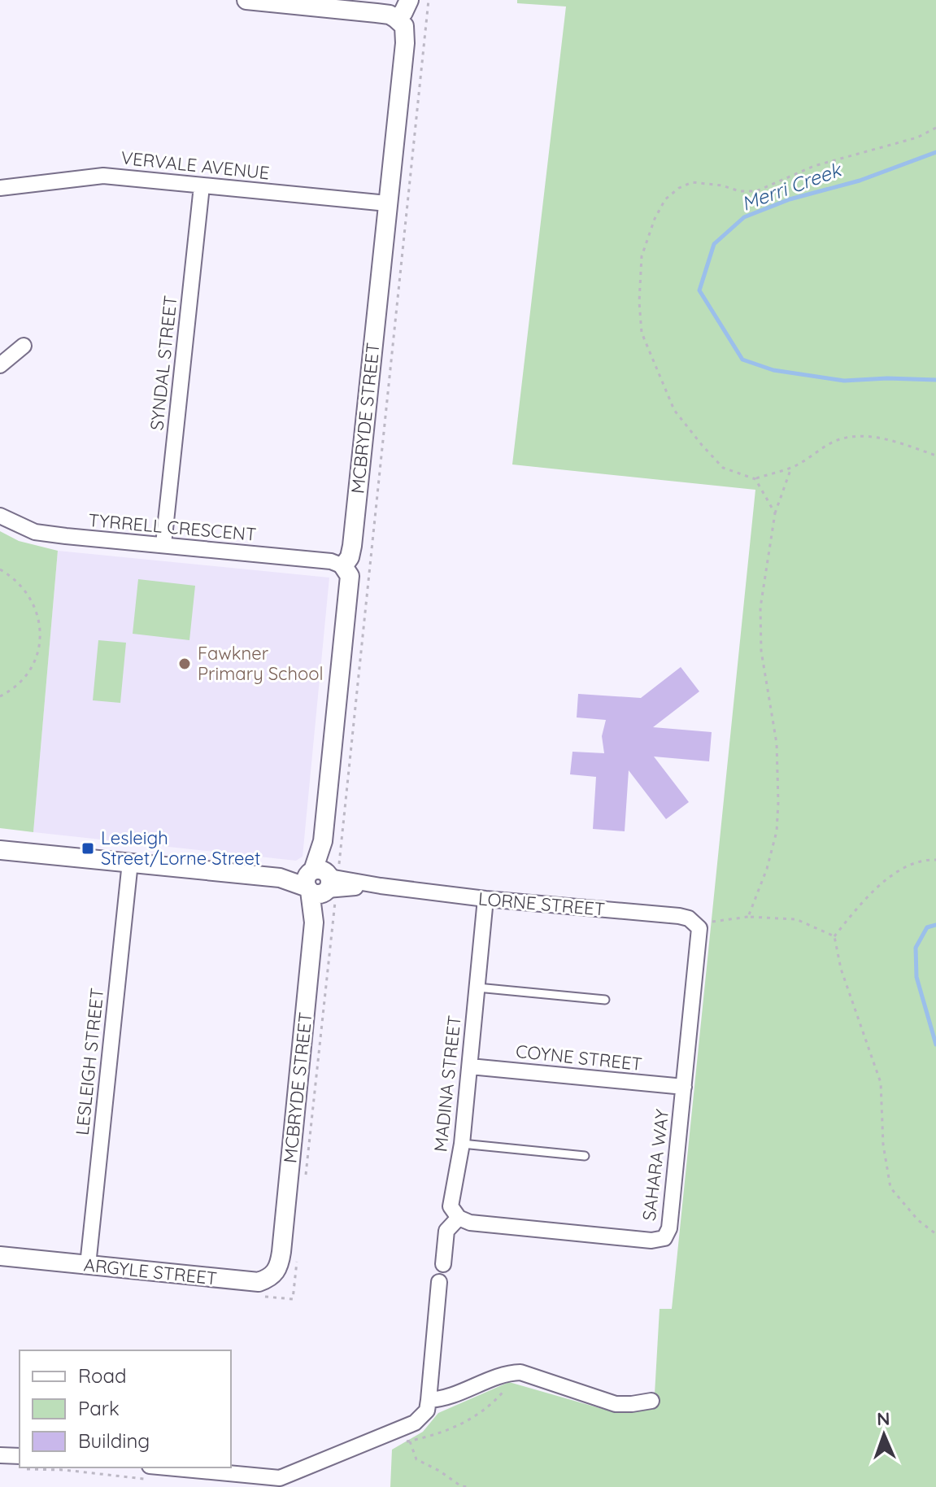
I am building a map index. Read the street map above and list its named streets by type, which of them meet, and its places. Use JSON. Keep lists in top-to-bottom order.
{
  "streets": {
    "street": [
      "VERVALE AVENUE",
      "SYNDAL STREET",
      "MCBRYDE STREET",
      "TYRRELL CRESCENT",
      "LORNE STREET",
      "COYNE STREET",
      "LESLEIGH STREET",
      "MADINA STREET",
      "SAHARA WAY",
      "ARGYLE STREET"
    ]
  },
  "crossings": [
    ["VERVALE AVENUE", "SYNDAL STREET"],
    ["VERVALE AVENUE", "MCBRYDE STREET"],
    ["SYNDAL STREET", "TYRRELL CRESCENT"],
    ["MCBRYDE STREET", "TYRRELL CRESCENT"],
    ["MCBRYDE STREET", "LORNE STREET"],
    ["MCBRYDE STREET", "ARGYLE STREET"],
    ["LORNE STREET", "LESLEIGH STREET"],
    ["LORNE STREET", "MADINA STREET"],
    ["LORNE STREET", "SAHARA WAY"],
    ["COYNE STREET", "MADINA STREET"],
    ["COYNE STREET", "SAHARA WAY"],
    ["LESLEIGH STREET", "ARGYLE STREET"],
    ["MADINA STREET", "SAHARA WAY"]
  ],
  "water": ["Merri Creek"],
  "places": {
    "other": ["Fawkner Primary School"],
    "transit": ["Lesleigh Street/Lorne Street"]
  },
  "legend": ["Road", "Park", "Building"],
  "north": "top"
}
